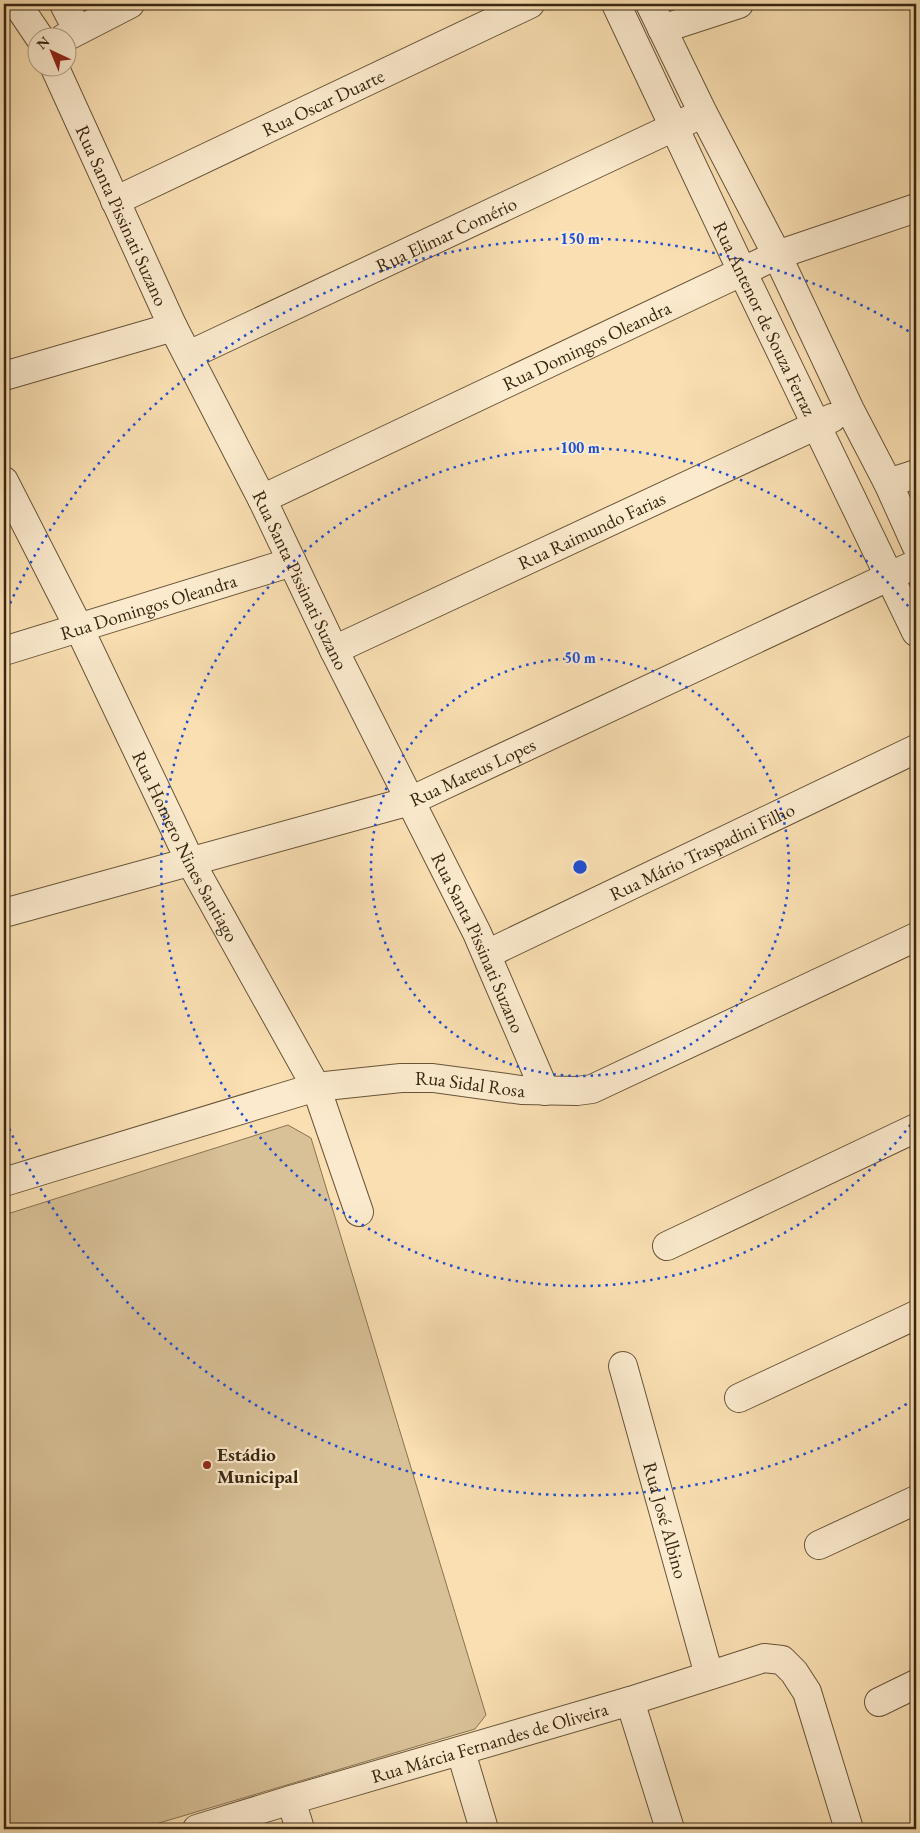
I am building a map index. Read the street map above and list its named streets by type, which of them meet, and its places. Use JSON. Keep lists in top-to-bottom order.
{
  "streets": {
    "street": [
      "Rua Oscar Duarte",
      "Rua Santa Pissinati Suzano",
      "Rua Elimar Comério",
      "Rua Antenor de Souza Ferraz",
      "Rua Domingos Oleandra",
      "Rua Raimundo Farias",
      "Rua Mateus Lopes",
      "Rua Homero Nines Santiago",
      "Rua Mário Traspadini Filho",
      "Rua Sidal Rosa",
      "Rua José Albino",
      "Rua Márcia Fernandes de Oliveira"
    ]
  },
  "crossings": [
    ["Rua Oscar Duarte", "Rua Santa Pissinati Suzano"],
    ["Rua Santa Pissinati Suzano", "Rua Elimar Comério"],
    ["Rua Santa Pissinati Suzano", "Rua Domingos Oleandra"],
    ["Rua Santa Pissinati Suzano", "Rua Raimundo Farias"],
    ["Rua Santa Pissinati Suzano", "Rua Mateus Lopes"],
    ["Rua Santa Pissinati Suzano", "Rua Mário Traspadini Filho"],
    ["Rua Santa Pissinati Suzano", "Rua Sidal Rosa"],
    ["Rua Elimar Comério", "Rua Antenor de Souza Ferraz"],
    ["Rua Antenor de Souza Ferraz", "Rua Domingos Oleandra"],
    ["Rua Antenor de Souza Ferraz", "Rua Raimundo Farias"],
    ["Rua Antenor de Souza Ferraz", "Rua Mateus Lopes"],
    ["Rua Domingos Oleandra", "Rua Homero Nines Santiago"],
    ["Rua Mateus Lopes", "Rua Homero Nines Santiago"],
    ["Rua Homero Nines Santiago", "Rua Sidal Rosa"],
    ["Rua José Albino", "Rua Márcia Fernandes de Oliveira"]
  ],
  "places": ["Estádio Municipal"],
  "north": "top left",
  "rings": ["150 m", "100 m", "50 m"]
}
